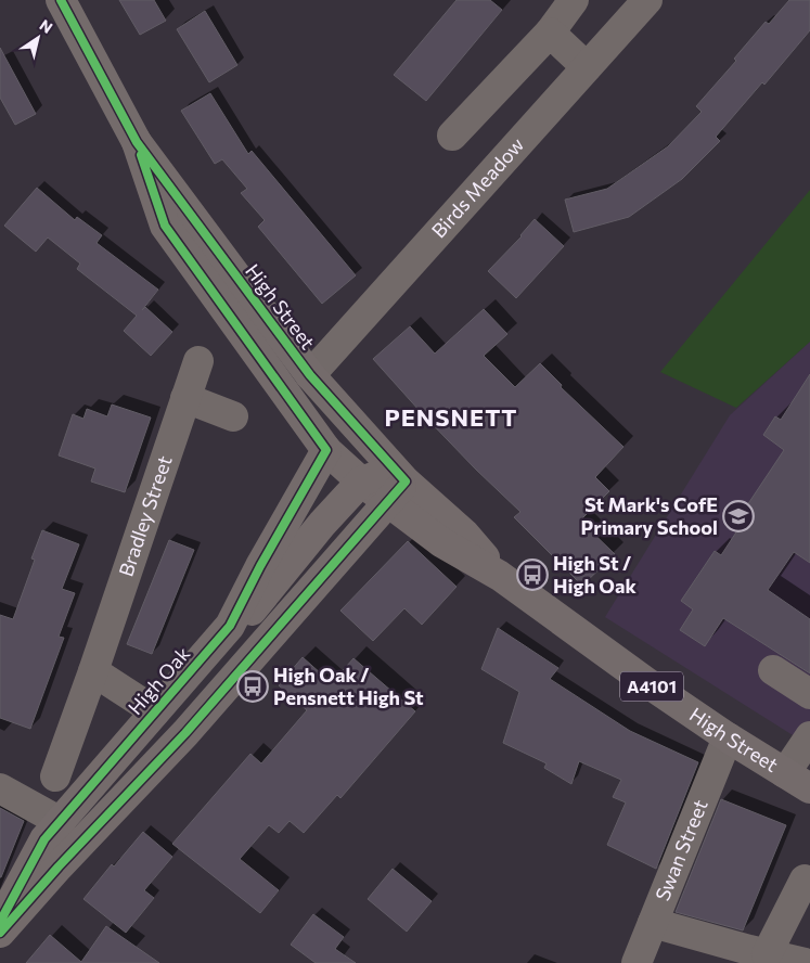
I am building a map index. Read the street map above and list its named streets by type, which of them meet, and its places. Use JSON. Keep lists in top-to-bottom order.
{
  "streets": {
    "main road": ["High Street", "High Oak", "A4101"],
    "street": ["Birds Meadow", "Bradley Street", "Swan Street"]
  },
  "crossings": [
    ["Birds Meadow", "High Street"],
    ["High Street", "High Oak"],
    ["High Street", "Swan Street"]
  ],
  "districts": ["PENSNETT"],
  "places": {
    "school or university": ["St Mark's CofE Primary School"],
    "bus stop": ["High St / High Oak", "High Oak / Pensnett High St"]
  },
  "north": "top right"
}
